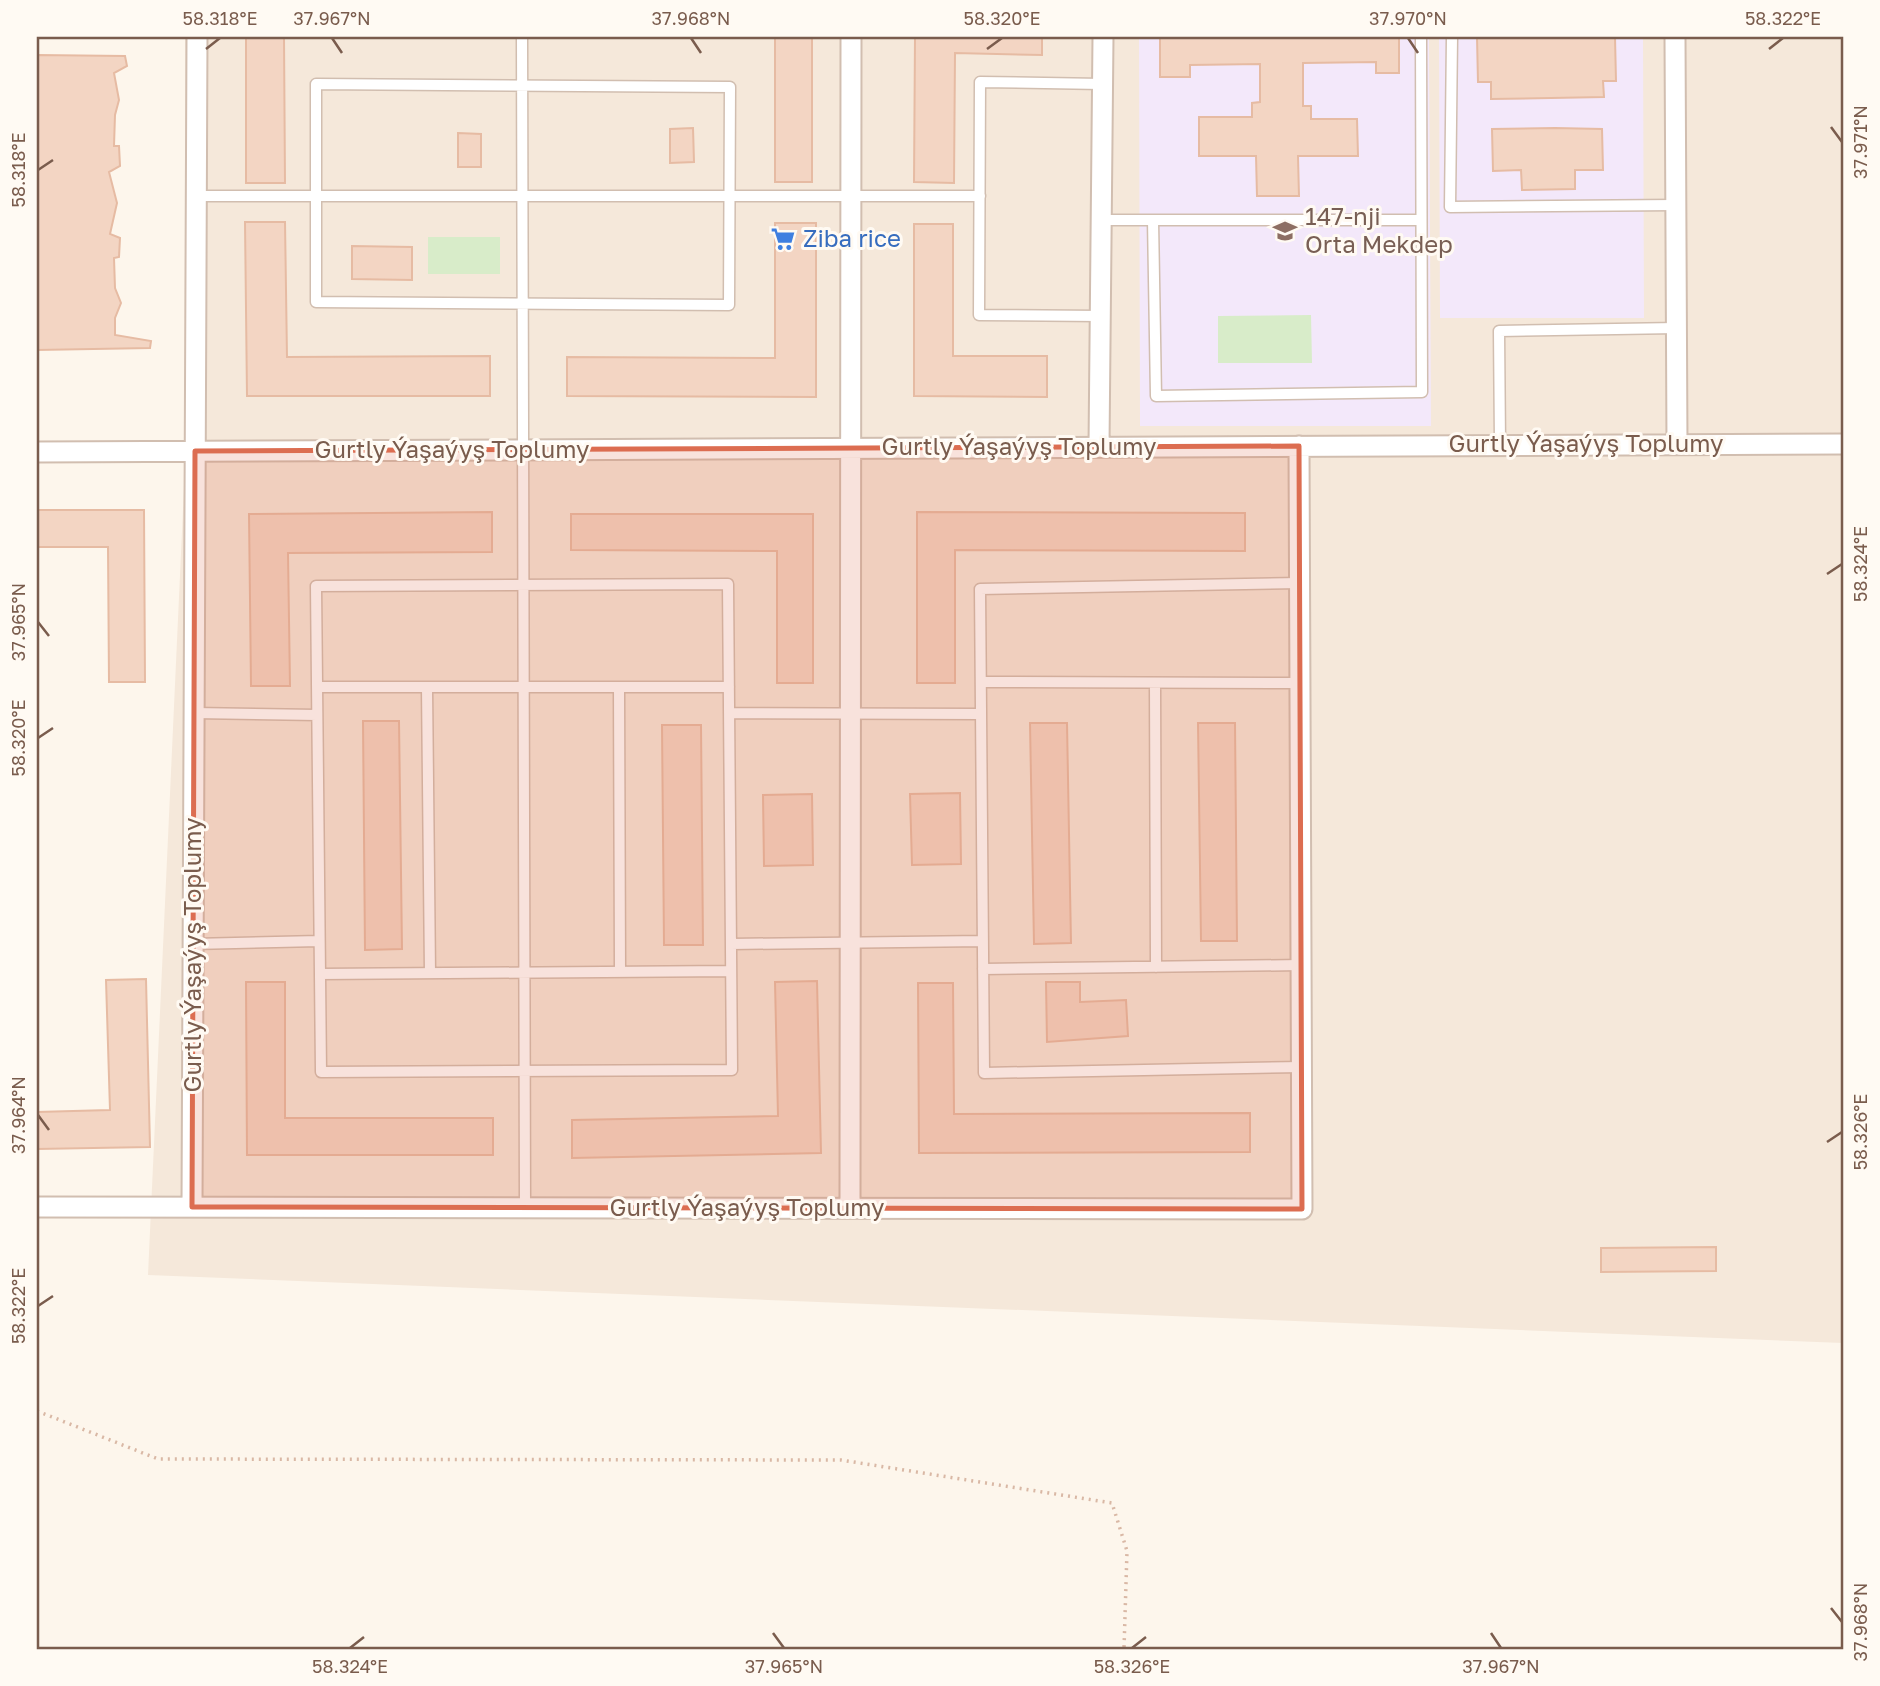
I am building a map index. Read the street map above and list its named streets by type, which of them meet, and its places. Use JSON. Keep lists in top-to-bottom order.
{
  "streets": {
    "street": ["Gurtly Ýaşaýyş Toplumy"]
  },
  "places": {
    "school or university": ["147-nji Orta Mekdep"],
    "supermarket": ["Ziba rice"]
  },
  "coordinates": [
    "58.318°E",
    "37.967°N",
    "37.968°N",
    "58.320°E",
    "37.970°N",
    "58.322°E",
    "37.971°N",
    "58.324°E",
    "37.965°N",
    "37.964°N",
    "58.326°E"
  ]
}
